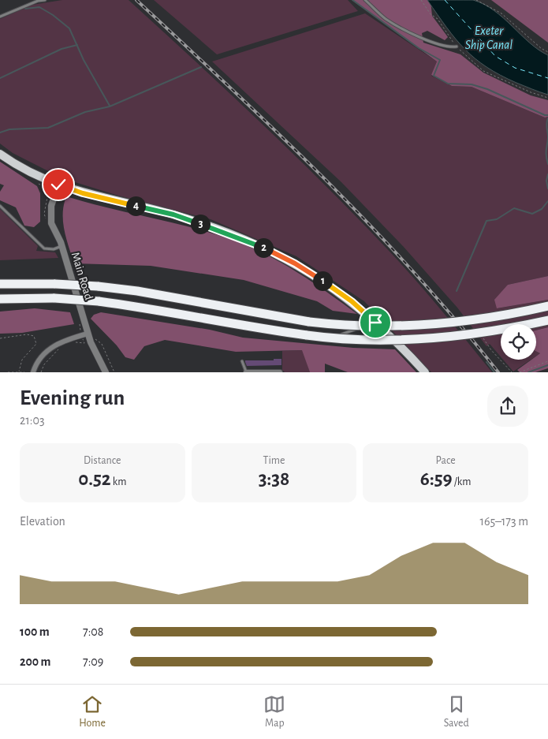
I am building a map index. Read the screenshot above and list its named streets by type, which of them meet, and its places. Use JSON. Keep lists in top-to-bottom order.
{
  "streets": {
    "street": ["Main Road"]
  },
  "water": ["Exeter Ship Canal"],
  "page": {
    "pins": [
      "4",
      "3",
      "2",
      "1"
    ],
    "heading": ["Evening run", "21:03"],
    "stats": [
      ["Distance", "0.52 km"],
      ["Time", "3:38"],
      ["Pace", "6:59 /km"]
    ],
    "chart": ["Elevation", "165–173 m"],
    "list": [
      {
        "name": "100 m",
        "note": "7:08"
      },
      {
        "name": "200 m",
        "note": "7:09"
      }
    ],
    "tabs": ["Home", "Map", "Saved"]
  }
}
